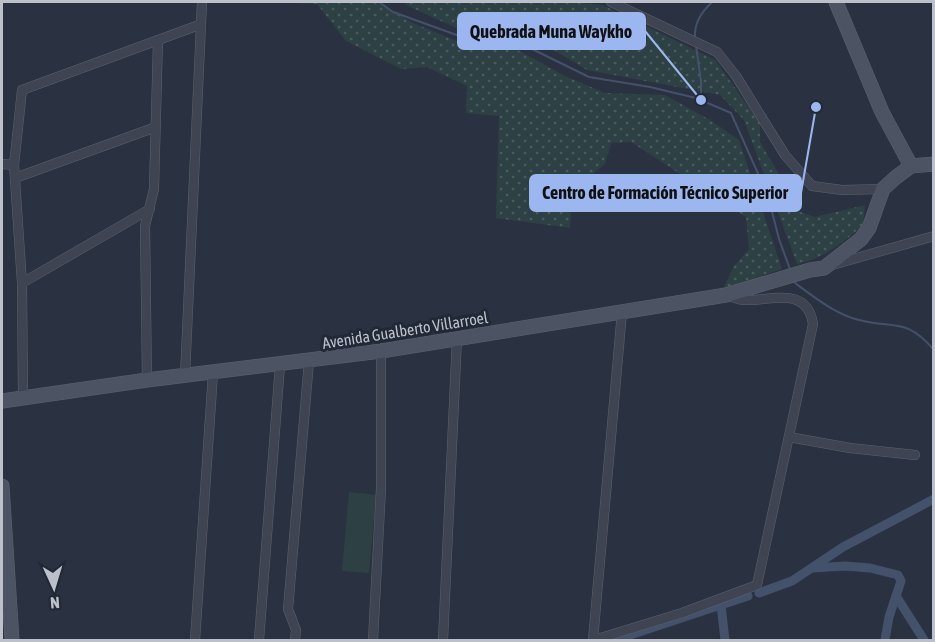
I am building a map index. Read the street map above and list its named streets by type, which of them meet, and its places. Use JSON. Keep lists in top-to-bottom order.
{
  "streets": {
    "main road": ["Avenida Gualberto Villarroel"]
  },
  "places": ["Quebrada Muna Waykho", "Centro de Formación Técnico Superior"],
  "north": "bottom"
}
